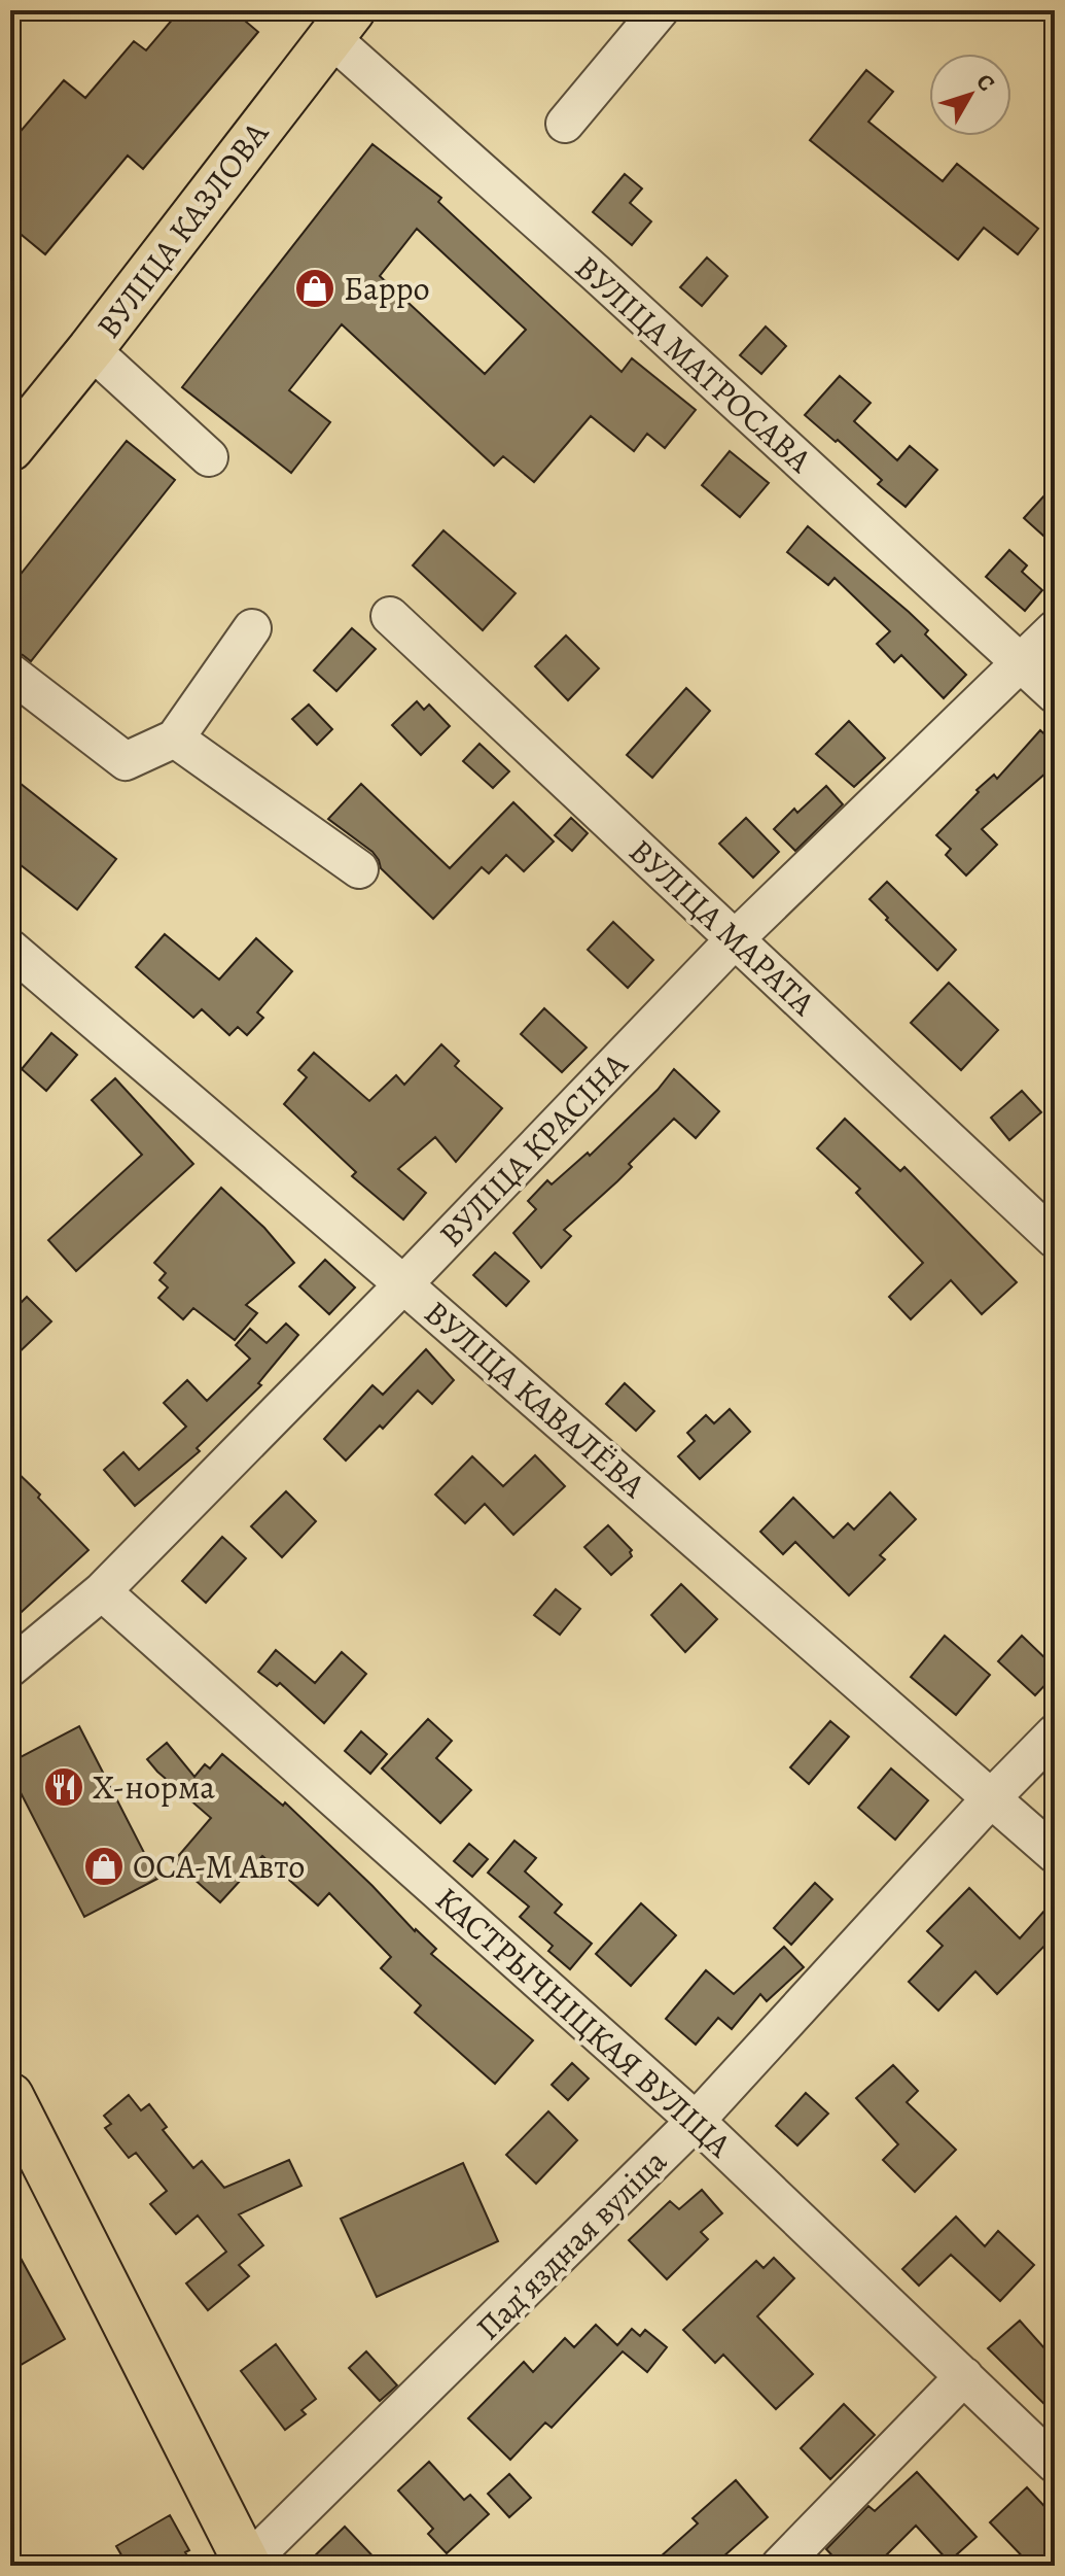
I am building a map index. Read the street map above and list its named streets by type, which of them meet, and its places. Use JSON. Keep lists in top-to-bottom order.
{
  "streets": {
    "main road": ["ВУЛІЦА КАЗЛОВА"],
    "street": [
      "ВУЛІЦА МАТРОСАВА",
      "ВУЛІЦА МАРАТА",
      "ВУЛІЦА КРАСІНА",
      "ВУЛІЦА КАВАЛЁВА",
      "КАСТРЫЧНІЦКАЯ ВУЛІЦА",
      "Падʼяздная вуліца"
    ]
  },
  "crossings": [
    ["ВУЛІЦА КАЗЛОВА", "ВУЛІЦА МАТРОСАВА"],
    ["ВУЛІЦА МАТРОСАВА", "ВУЛІЦА КРАСІНА"],
    ["ВУЛІЦА МАРАТА", "ВУЛІЦА КРАСІНА"],
    ["ВУЛІЦА КРАСІНА", "ВУЛІЦА КАВАЛЁВА"],
    ["ВУЛІЦА КРАСІНА", "КАСТРЫЧНІЦКАЯ ВУЛІЦА"],
    ["ВУЛІЦА КАВАЛЁВА", "Падʼяздная вуліца"],
    ["КАСТРЫЧНІЦКАЯ ВУЛІЦА", "Падʼяздная вуліца"]
  ],
  "places": {
    "shop": ["Барро", "ОСА-М Авто"],
    "restaurant": ["Х-норма"]
  },
  "north": "top right"
}
